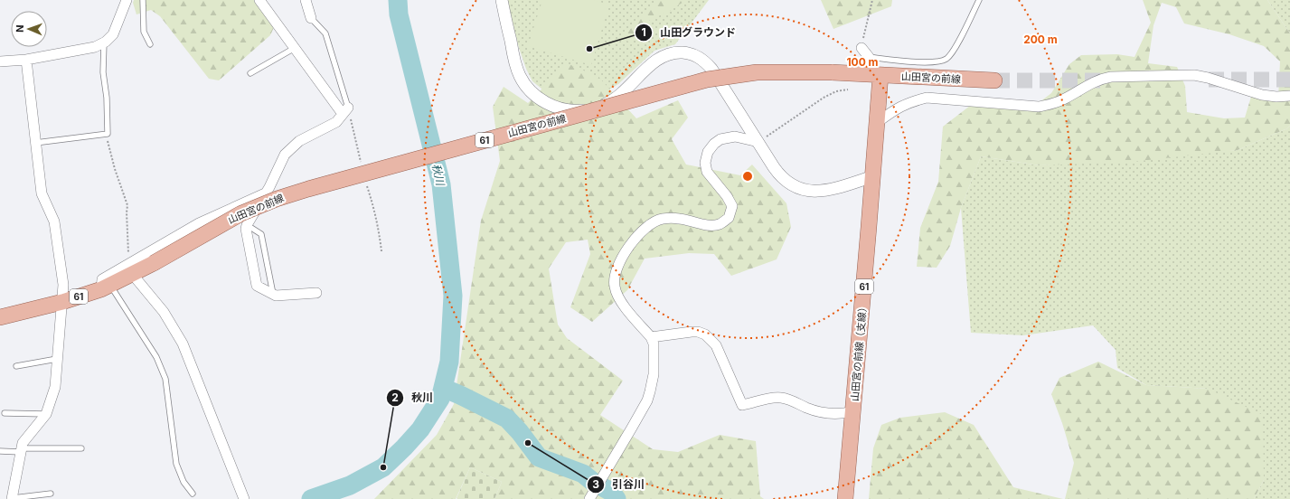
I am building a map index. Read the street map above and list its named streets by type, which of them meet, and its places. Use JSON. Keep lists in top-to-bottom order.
{
  "streets": {
    "main road": ["山田宮の前線", "61", "山田宮の前線（支線）"]
  },
  "crossings": [
    ["山田宮の前線", "山田宮の前線（支線）"]
  ],
  "water": ["秋川"],
  "places": ["山田グラウンド", "引谷川", "秋川"],
  "north": "left",
  "rings": ["200 m", "100 m"]
}
